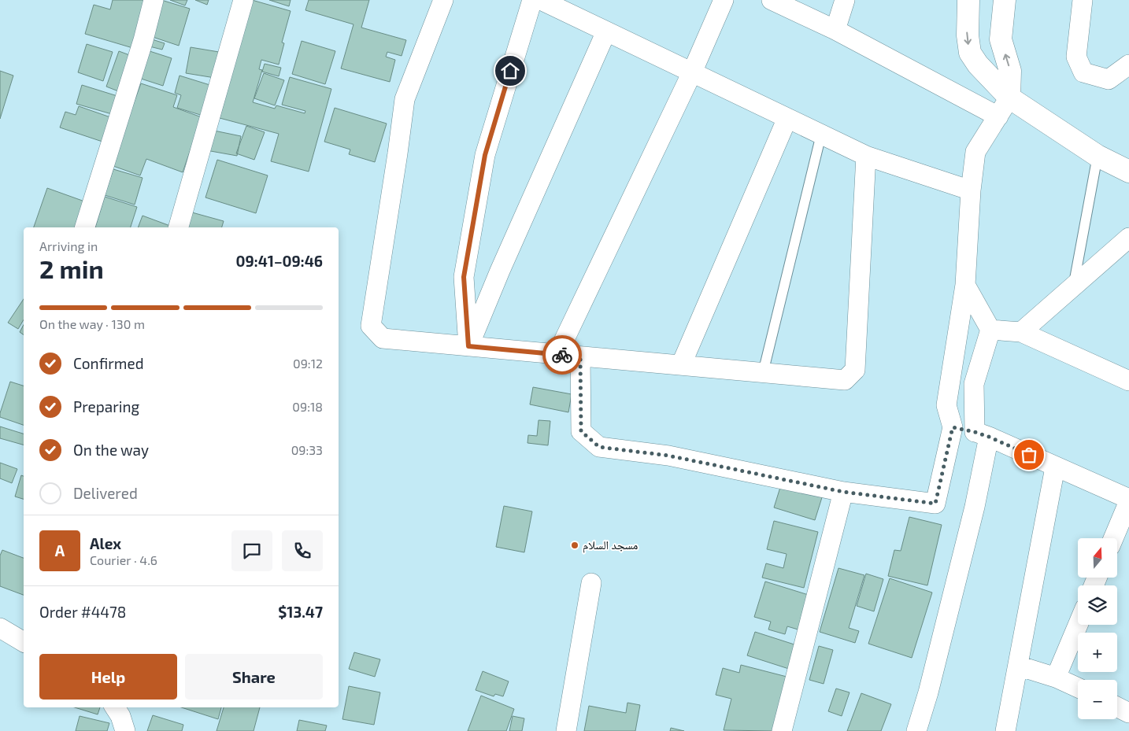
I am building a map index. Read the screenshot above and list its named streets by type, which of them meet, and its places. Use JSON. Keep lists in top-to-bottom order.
{
  "places": ["مسجد السلام"],
  "north": "top",
  "page": {
    "heading": ["2 min", "Arriving in", "09:41–09:46"],
    "panel": [
      "Alex",
      "Courier · 4.6",
      "Order #4478",
      "$13.47"
    ],
    "bar": "On the way · 130 m",
    "list": [
      ["Confirmed", "09:12"],
      ["Preparing", "09:18"],
      ["On the way", "09:33"],
      "Delivered"
    ],
    "round": "A",
    "map_buttons": ["+", "−"],
    "buttons": ["Help", "Share"]
  }
}
